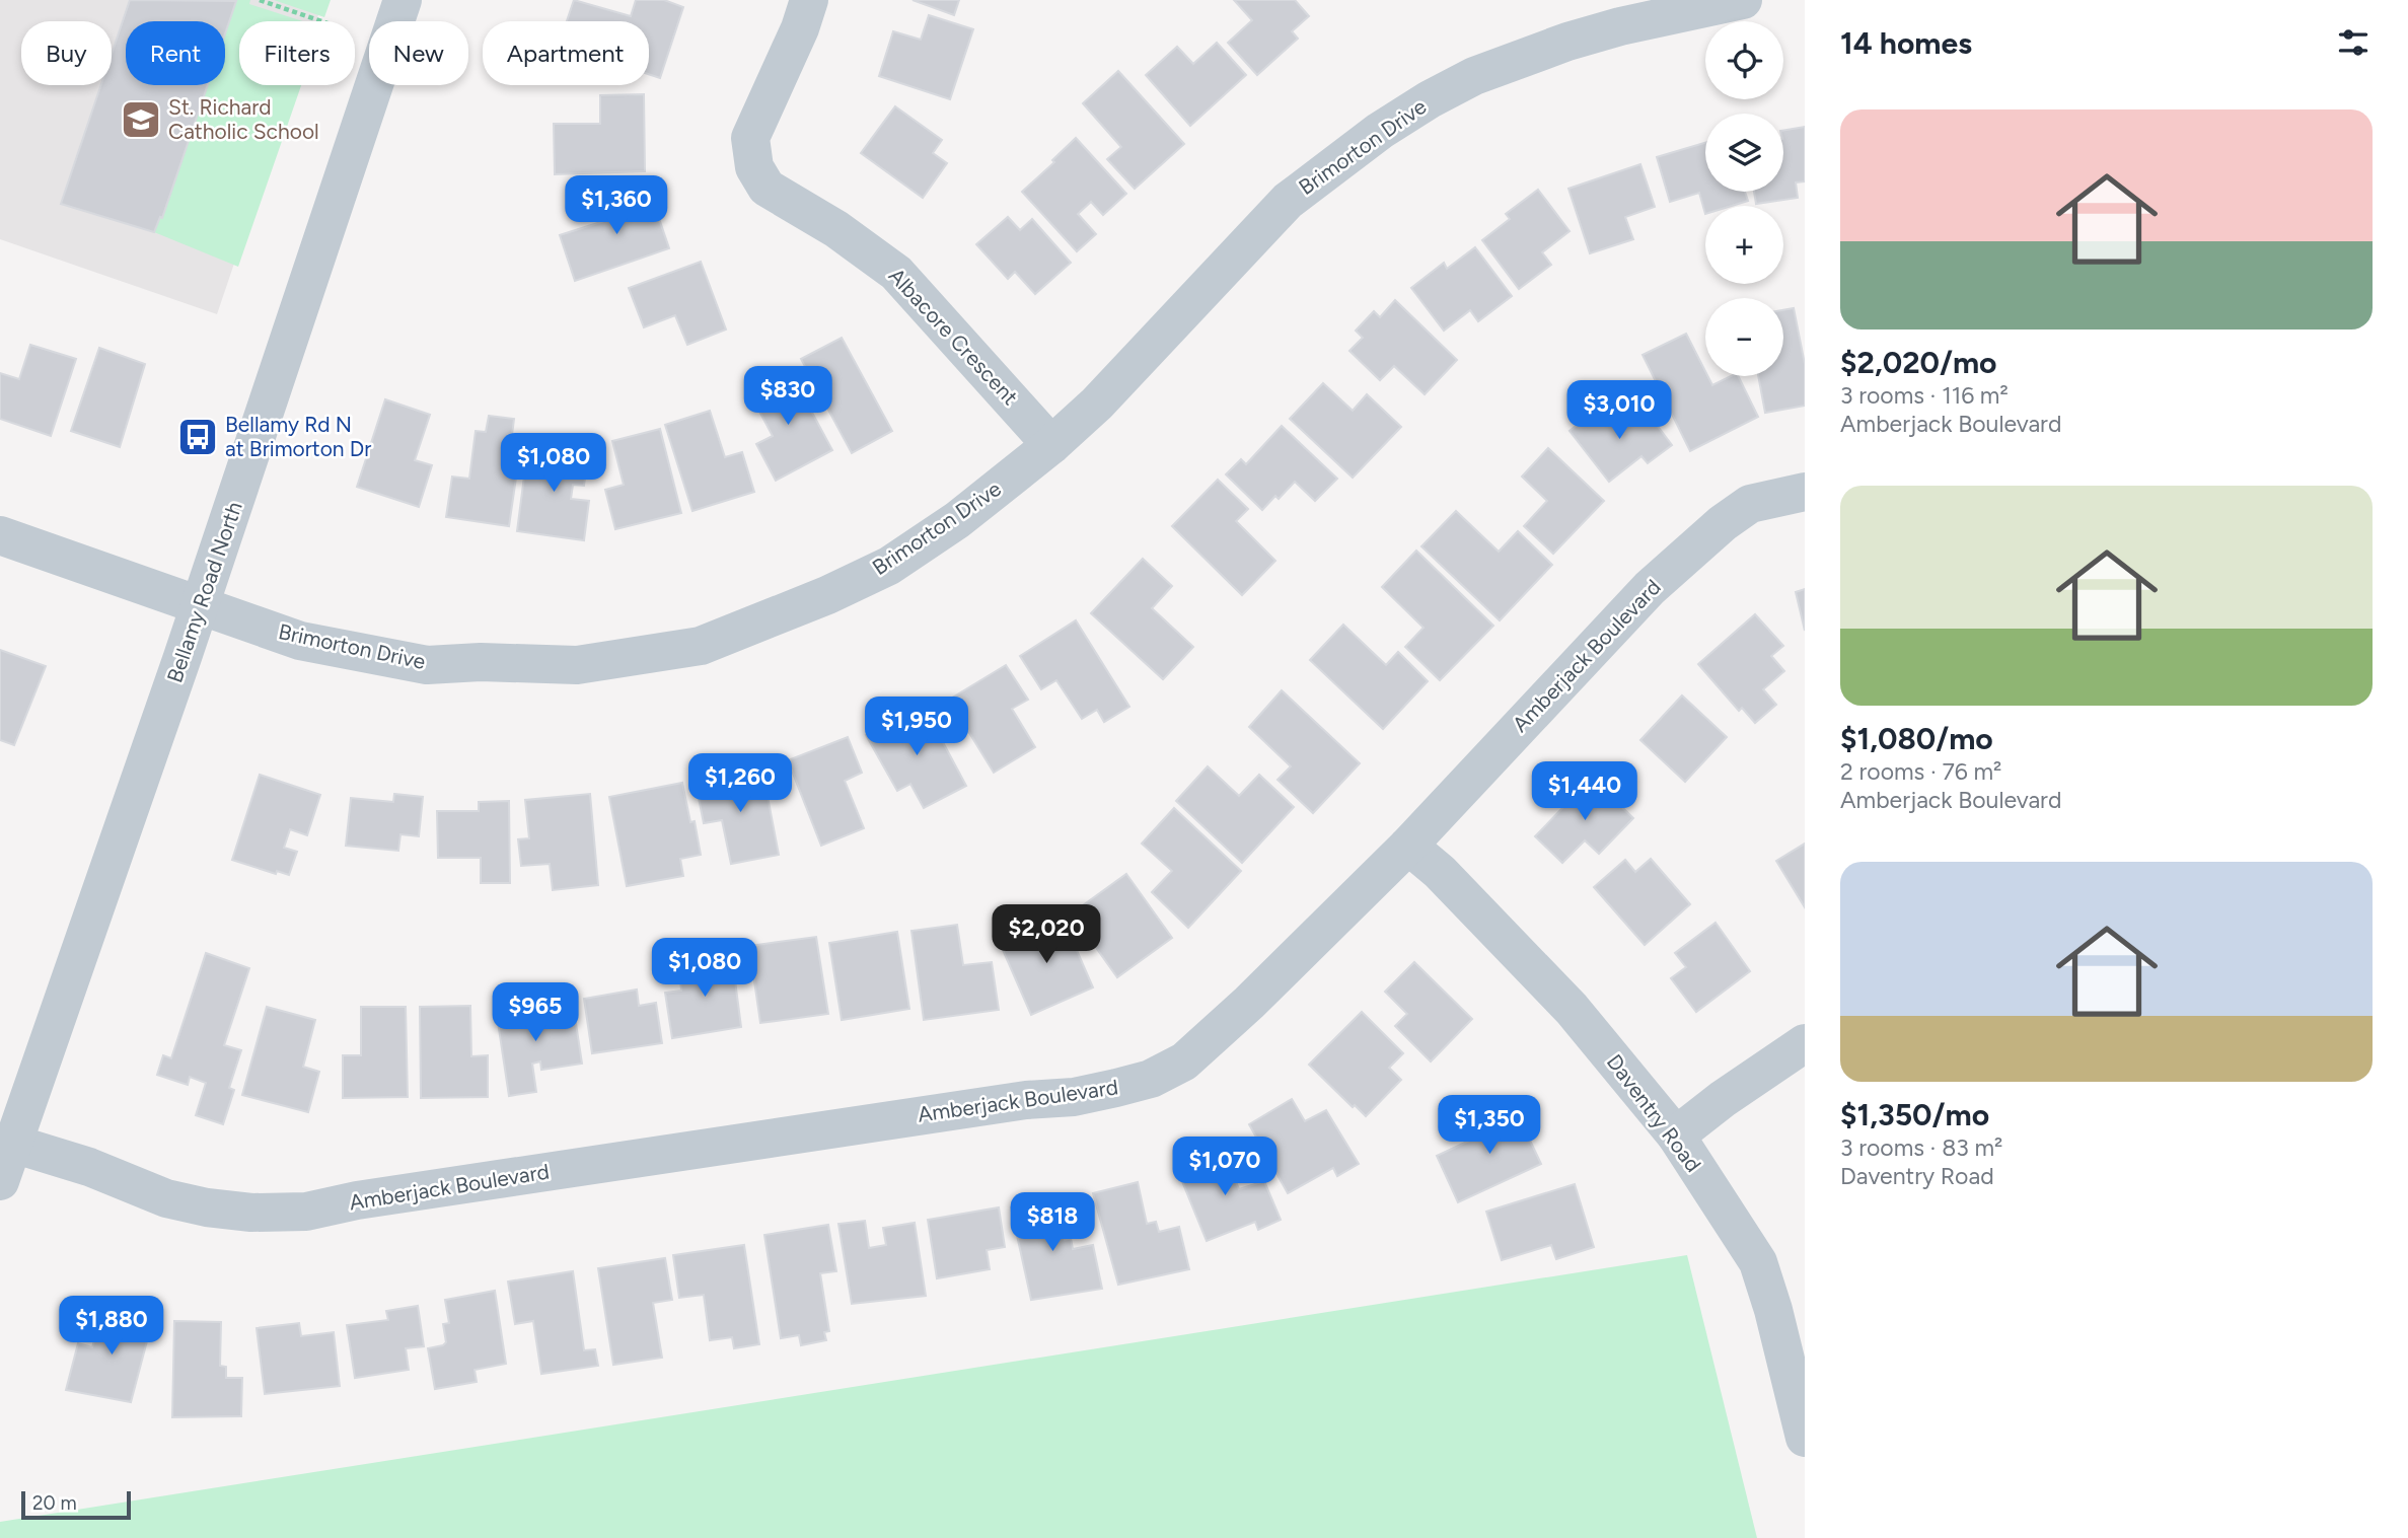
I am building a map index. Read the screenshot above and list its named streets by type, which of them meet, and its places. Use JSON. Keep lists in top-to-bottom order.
{
  "streets": {
    "street": [
      "Brimorton Drive",
      "Albacore Crescent",
      "Bellamy Road North",
      "Amberjack Boulevard",
      "Daventry Road"
    ]
  },
  "crossings": [
    ["Brimorton Drive", "Albacore Crescent"],
    ["Brimorton Drive", "Bellamy Road North"],
    ["Bellamy Road North", "Amberjack Boulevard"],
    ["Amberjack Boulevard", "Daventry Road"]
  ],
  "places": {
    "school or university": ["St. Richard Catholic School"],
    "bus stop": ["Bellamy Rd N at Brimorton Dr"]
  },
  "scale_bar": "20 m",
  "page": {
    "heading": "14 homes",
    "map_buttons": ["+", "−"],
    "chip": [
      "Buy",
      "Rent",
      "Filters",
      "New",
      "Apartment"
    ],
    "list": [
      {
        "name": "$2,020/mo",
        "note": "3 rooms · 116 m² · Amberjack Boulevard"
      },
      {
        "name": "$1,080/mo",
        "note": "2 rooms · 76 m² · Amberjack Boulevard"
      },
      {
        "name": "$1,350/mo",
        "note": "3 rooms · 83 m² · Daventry Road"
      }
    ],
    "price": [
      "$1,360",
      "$830",
      "$3,010",
      "$1,080",
      "$1,950",
      "$1,260",
      "$1,440",
      "$2,020",
      "$1,080",
      "$965",
      "$1,350",
      "$1,070",
      "$818",
      "$1,880"
    ],
    "scale": "20 m"
  }
}
